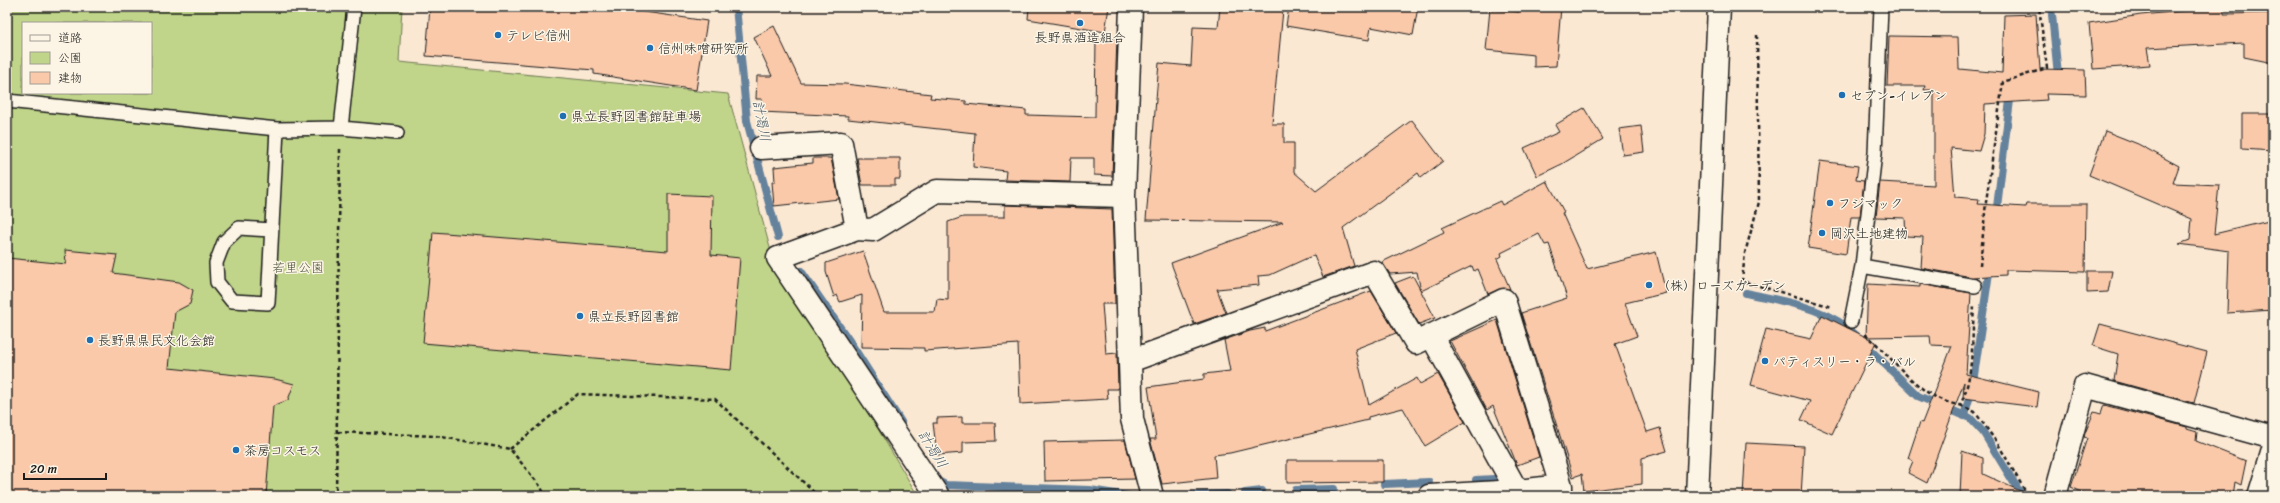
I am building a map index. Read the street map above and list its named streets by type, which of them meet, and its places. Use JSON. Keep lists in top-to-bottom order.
{
  "water": ["計渇川"],
  "parks": ["若里公園"],
  "places": [
    "長野県酒造組合",
    "テレビ信州",
    "信州味噌研究所",
    "セブン-イレブン",
    "県立長野図書館駐車場",
    "フジマック",
    "岡沢土地建物",
    "（株）ローズガーデン",
    "県立長野図書館",
    "長野県県民文化会館",
    "パティスリー・ラ・バル",
    "茶房コスモス"
  ],
  "legend": ["道路", "公園", "建物"],
  "scale_bar": "20 m"
}
